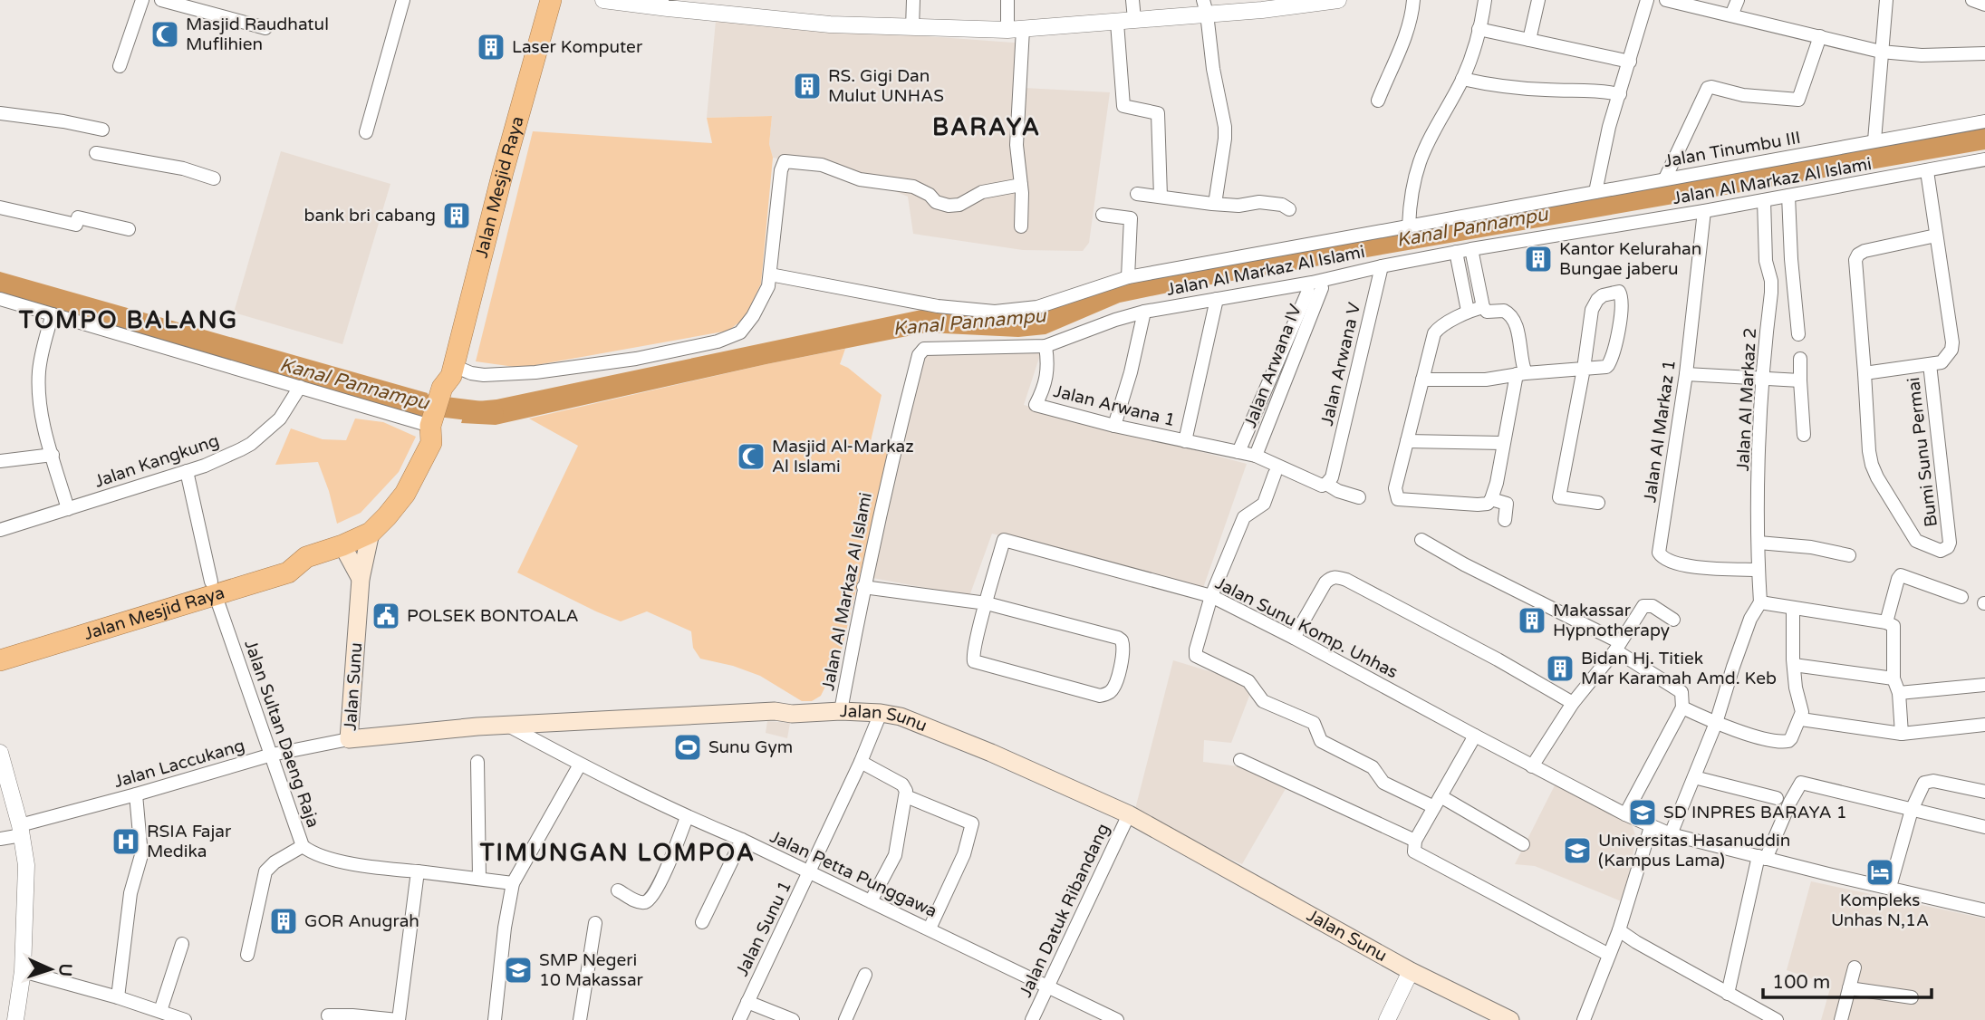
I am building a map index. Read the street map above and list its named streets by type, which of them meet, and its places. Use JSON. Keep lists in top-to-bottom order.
{
  "streets": {
    "highway": ["Jalan Mesjid Raya"],
    "main road": ["Jalan Sunu"],
    "street": [
      "Jalan Tinumbu III",
      "Jalan Al Markaz Al Islami",
      "Jalan Arwana V",
      "Jalan Arwana IV",
      "Jalan Al Markaz 2",
      "Jalan Arwana 1",
      "Jalan Al Markaz 1",
      "Bumi Sunu Permai",
      "Jalan Kangkung",
      "Jalan Sunu Komp. Unhas",
      "Jalan Sultan Daeng Raja",
      "Jalan Laccukang",
      "Jalan Petta Punggawa",
      "Jalan Datuk Ribandang",
      "Jalan Sunu 1"
    ]
  },
  "crossings": [
    ["Jalan Al Markaz Al Islami", "Jalan Arwana V"],
    ["Jalan Al Markaz Al Islami", "Jalan Al Markaz 2"],
    ["Jalan Al Markaz Al Islami", "Jalan Arwana 1"],
    ["Jalan Al Markaz Al Islami", "Jalan Al Markaz 1"],
    ["Jalan Al Markaz Al Islami", "Bumi Sunu Permai"],
    ["Jalan Al Markaz Al Islami", "Jalan Sunu"],
    ["Jalan Mesjid Raya", "Jalan Sunu"],
    ["Jalan Mesjid Raya", "Jalan Sultan Daeng Raja"],
    ["Jalan Arwana V", "Jalan Arwana 1"],
    ["Jalan Arwana IV", "Jalan Arwana 1"],
    ["Jalan Al Markaz 2", "Jalan Al Markaz 1"],
    ["Jalan Kangkung", "Jalan Sultan Daeng Raja"],
    ["Jalan Sunu", "Jalan Laccukang"],
    ["Jalan Sunu", "Jalan Petta Punggawa"],
    ["Jalan Sunu", "Jalan Datuk Ribandang"],
    ["Jalan Sunu", "Jalan Sunu 1"],
    ["Jalan Sultan Daeng Raja", "Jalan Laccukang"],
    ["Jalan Petta Punggawa", "Jalan Datuk Ribandang"],
    ["Jalan Petta Punggawa", "Jalan Sunu 1"]
  ],
  "districts": ["BARAYA", "TOMPO BALANG", "TIMUNGAN LOMPOA"],
  "water": ["Kanal Pannampu"],
  "places": {
    "mosque": ["Masjid Raudhatul Muflihien", "Masjid Al-Markaz Al Islami"],
    "building": [
      "Laser Komputer",
      "RS. Gigi Dan Mulut UNHAS",
      "bank bri cabang",
      "Kantor Kelurahan Bungae jaberu",
      "Makassar Hypnotherapy",
      "Bidan Hj. Titiek Mar Karamah Amd. Keb",
      "GOR Anugrah"
    ],
    "public building": ["POLSEK BONTOALA"],
    "sports": ["Sunu Gym"],
    "school or university": ["SD INPRES BARAYA 1", "Universitas Hasanuddin (Kampus Lama)", "SMP Negeri 10 Makassar"],
    "hospital": ["RSIA Fajar Medika"],
    "hotel": ["Kompleks Unhas N,1A"]
  },
  "scale_bar": "100 m",
  "north": "right"
}
